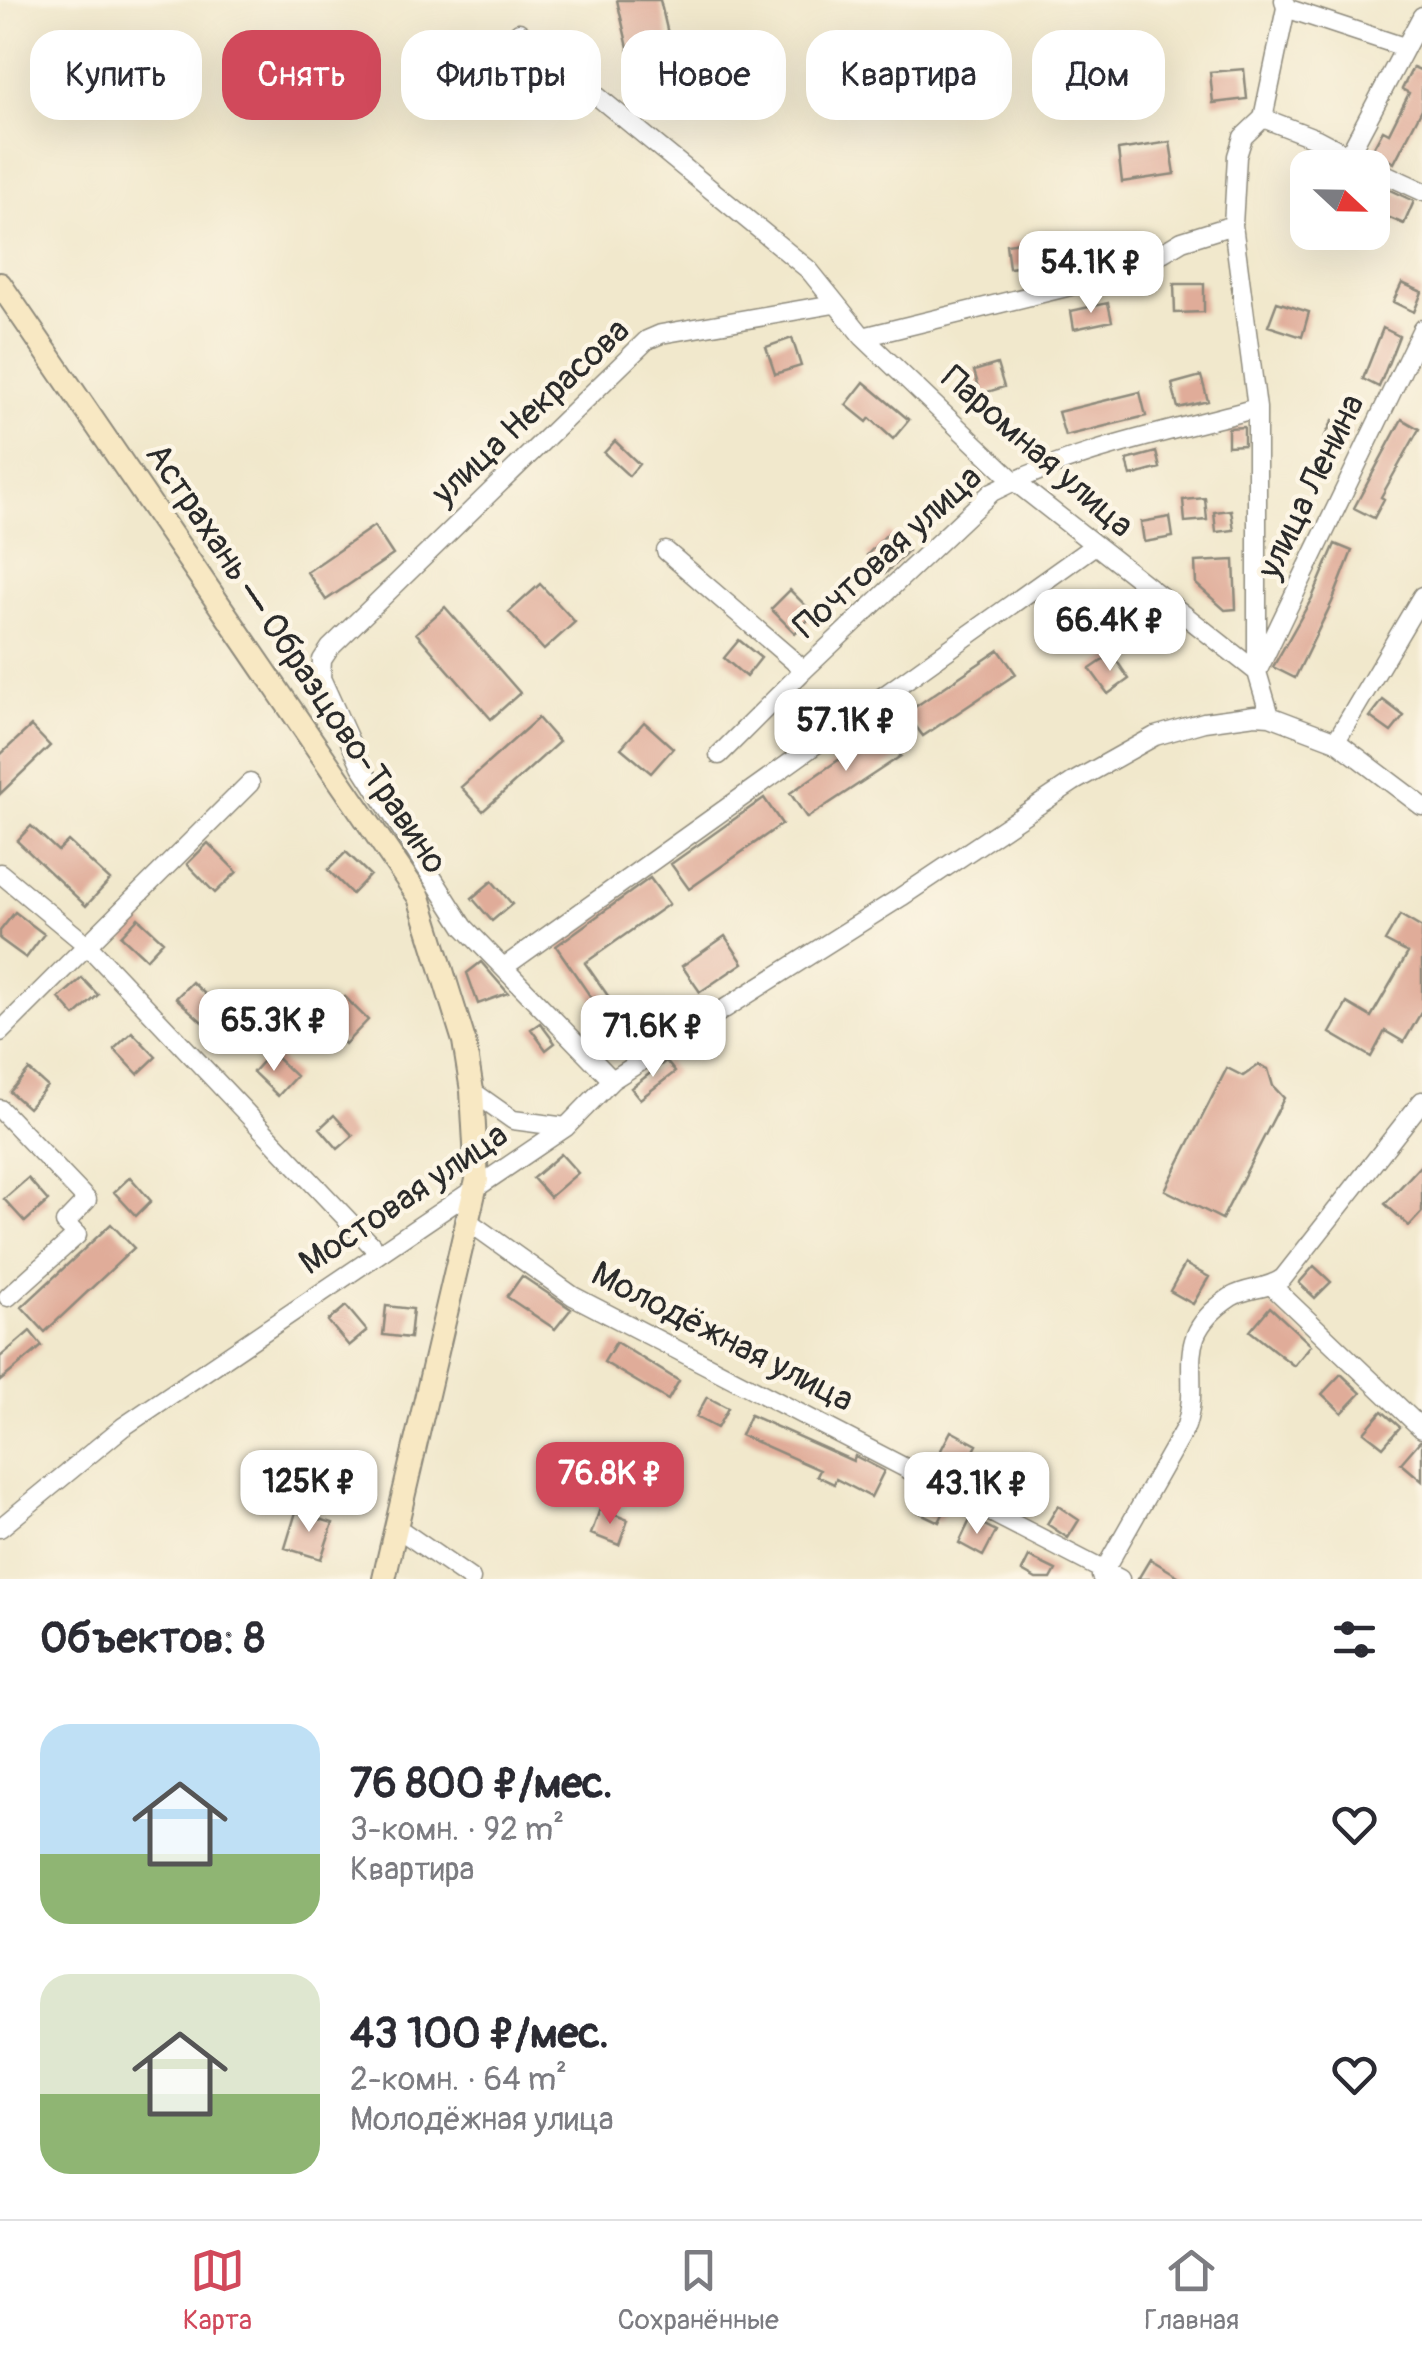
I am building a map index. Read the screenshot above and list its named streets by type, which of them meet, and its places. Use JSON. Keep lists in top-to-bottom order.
{
  "streets": {
    "street": [
      "улица Некрасова",
      "Паромная улица",
      "улица Ленина",
      "Почтовая улица",
      "Астрахань — Образцово-Травино",
      "Мостовая улица",
      "Молодёжная улица"
    ]
  },
  "crossings": [
    ["улица Некрасова", "Паромная улица"],
    ["Паромная улица", "улица Ленина"],
    ["Паромная улица", "Почтовая улица"],
    ["Астрахань — Образцово-Травино", "Мостовая улица"],
    ["Астрахань — Образцово-Травино", "Молодёжная улица"]
  ],
  "north": "right",
  "page": {
    "chip": [
      "Купить",
      "Снять",
      "Фильтры",
      "Новое",
      "Квартира",
      "Дом"
    ],
    "price": [
      "54.1K ₽",
      "66.4K ₽",
      "57.1K ₽",
      "65.3K ₽",
      "71.6K ₽",
      "76.8K ₽",
      "125K ₽",
      "43.1K ₽"
    ],
    "heading": "Объектов: 8",
    "list": [
      {
        "name": "76 800 ₽/мес.",
        "note": "3-комн. · 92 m² · Квартира"
      },
      {
        "name": "43 100 ₽/мес.",
        "note": "2-комн. · 64 m² · Молодёжная улица"
      }
    ],
    "tabs": ["Карта", "Сохранённые", "Главная"]
  }
}
